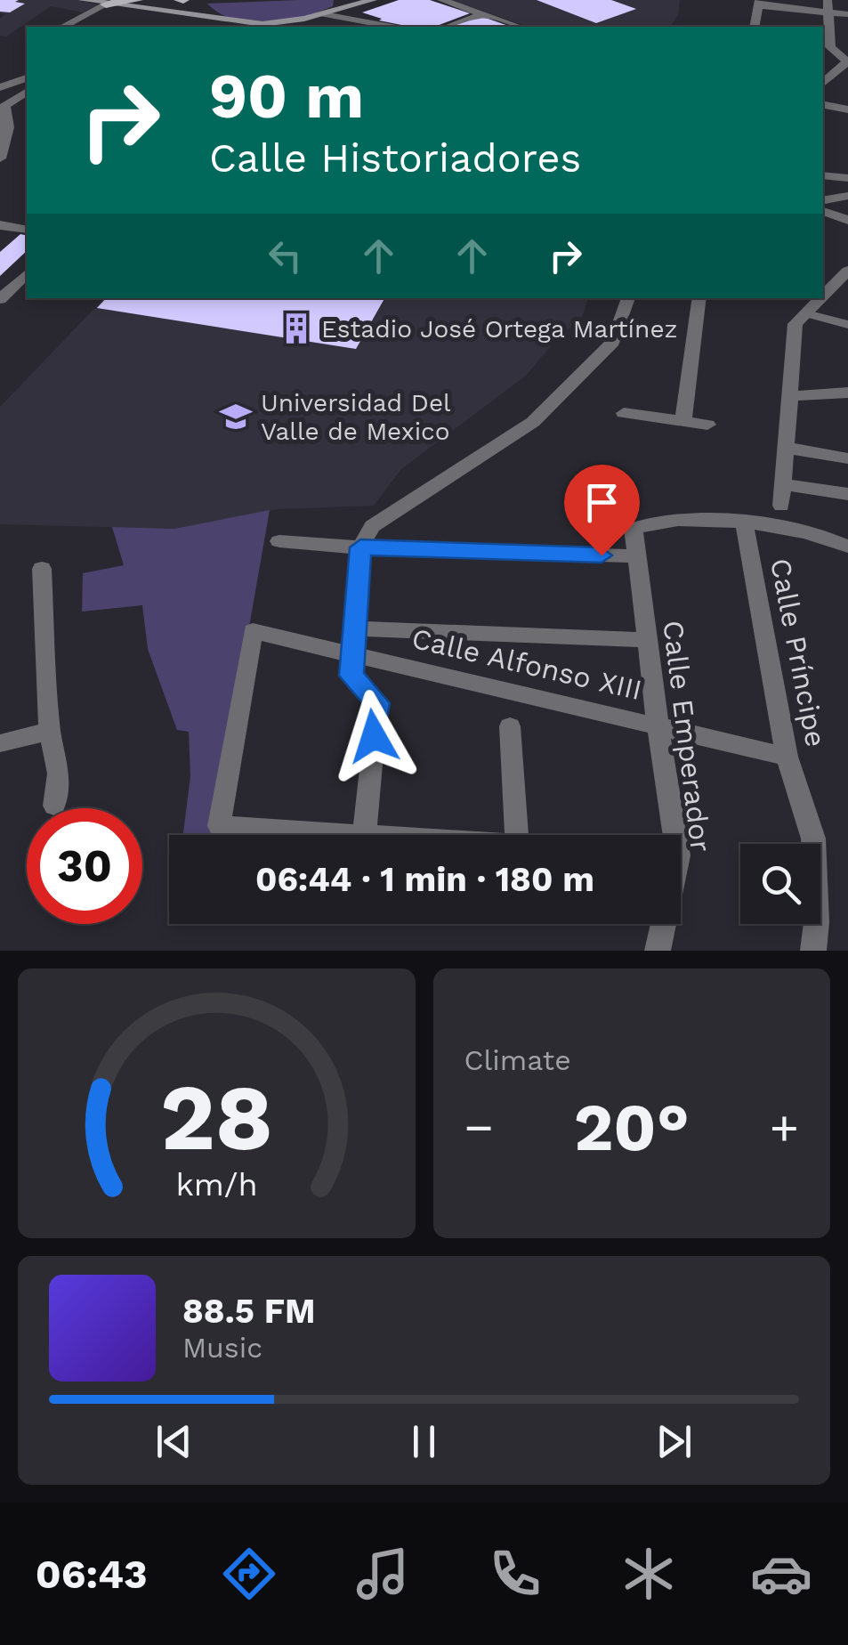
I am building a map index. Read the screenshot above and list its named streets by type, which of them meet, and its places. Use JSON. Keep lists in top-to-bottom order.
{
  "streets": {
    "street": ["Calle Príncipe", "Calle Alfonso XIII", "Calle Emperador"]
  },
  "crossings": [
    ["Calle Príncipe", "Calle Alfonso XIII"],
    ["Calle Príncipe", "Calle Emperador"],
    ["Calle Alfonso XIII", "Calle Emperador"]
  ],
  "places": {
    "building": ["Estadio José Ortega Martínez"],
    "school or university": ["Universidad Del Valle de Mexico"]
  },
  "page": {
    "turn": ["90 m", "Calle Historiadores"],
    "limit": "30",
    "trip": "06:44 · 1 min · 180 m",
    "tile": "Climate",
    "heat": ["−", "20°", "+"],
    "song": ["88.5 FM", "Music"],
    "tabs": "06:43",
    "gauge": ["28", "km/h"]
  }
}
